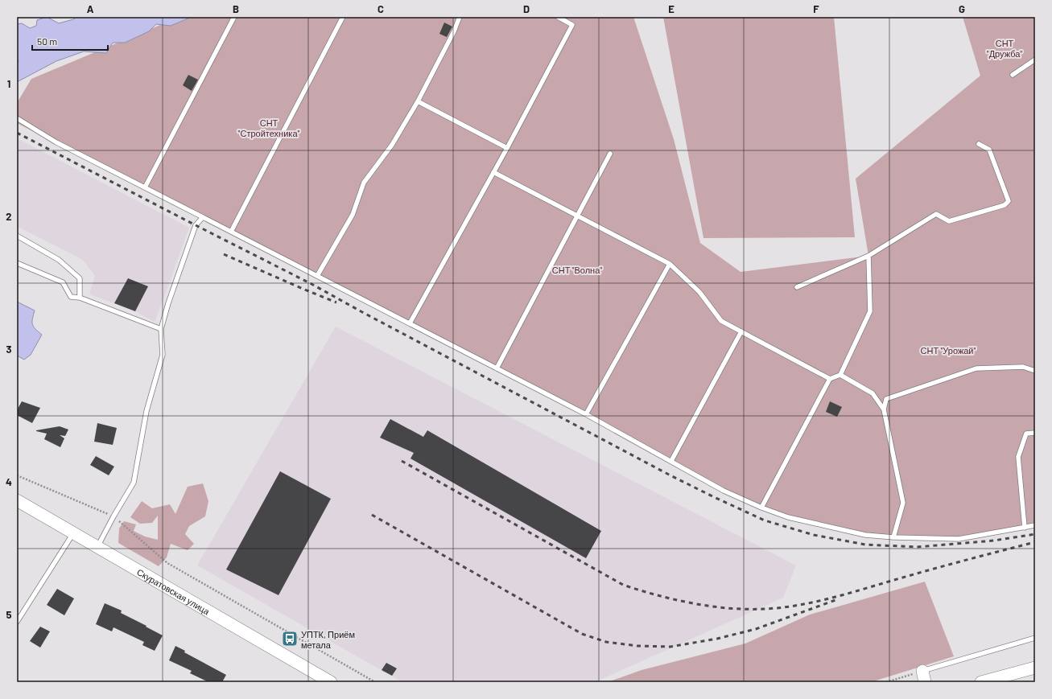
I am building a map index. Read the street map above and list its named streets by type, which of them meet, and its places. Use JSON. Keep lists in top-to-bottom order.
{
  "streets": {
    "street": ["Скуратовская улица"]
  },
  "parks": [
    "СНТ \"Дружба\"",
    "СНТ \"Стройтехника\"",
    "СНТ \"Волна\"",
    "СНТ \"Урожай\""
  ],
  "places": {
    "bus stop": ["УПТК, Приём метала"]
  },
  "scale_bar": "50 m",
  "grid": {
    "columns": [
      "A",
      "B",
      "C",
      "D",
      "E",
      "F",
      "G"
    ],
    "rows": [
      "1",
      "2",
      "3",
      "4",
      "5"
    ]
  }
}
